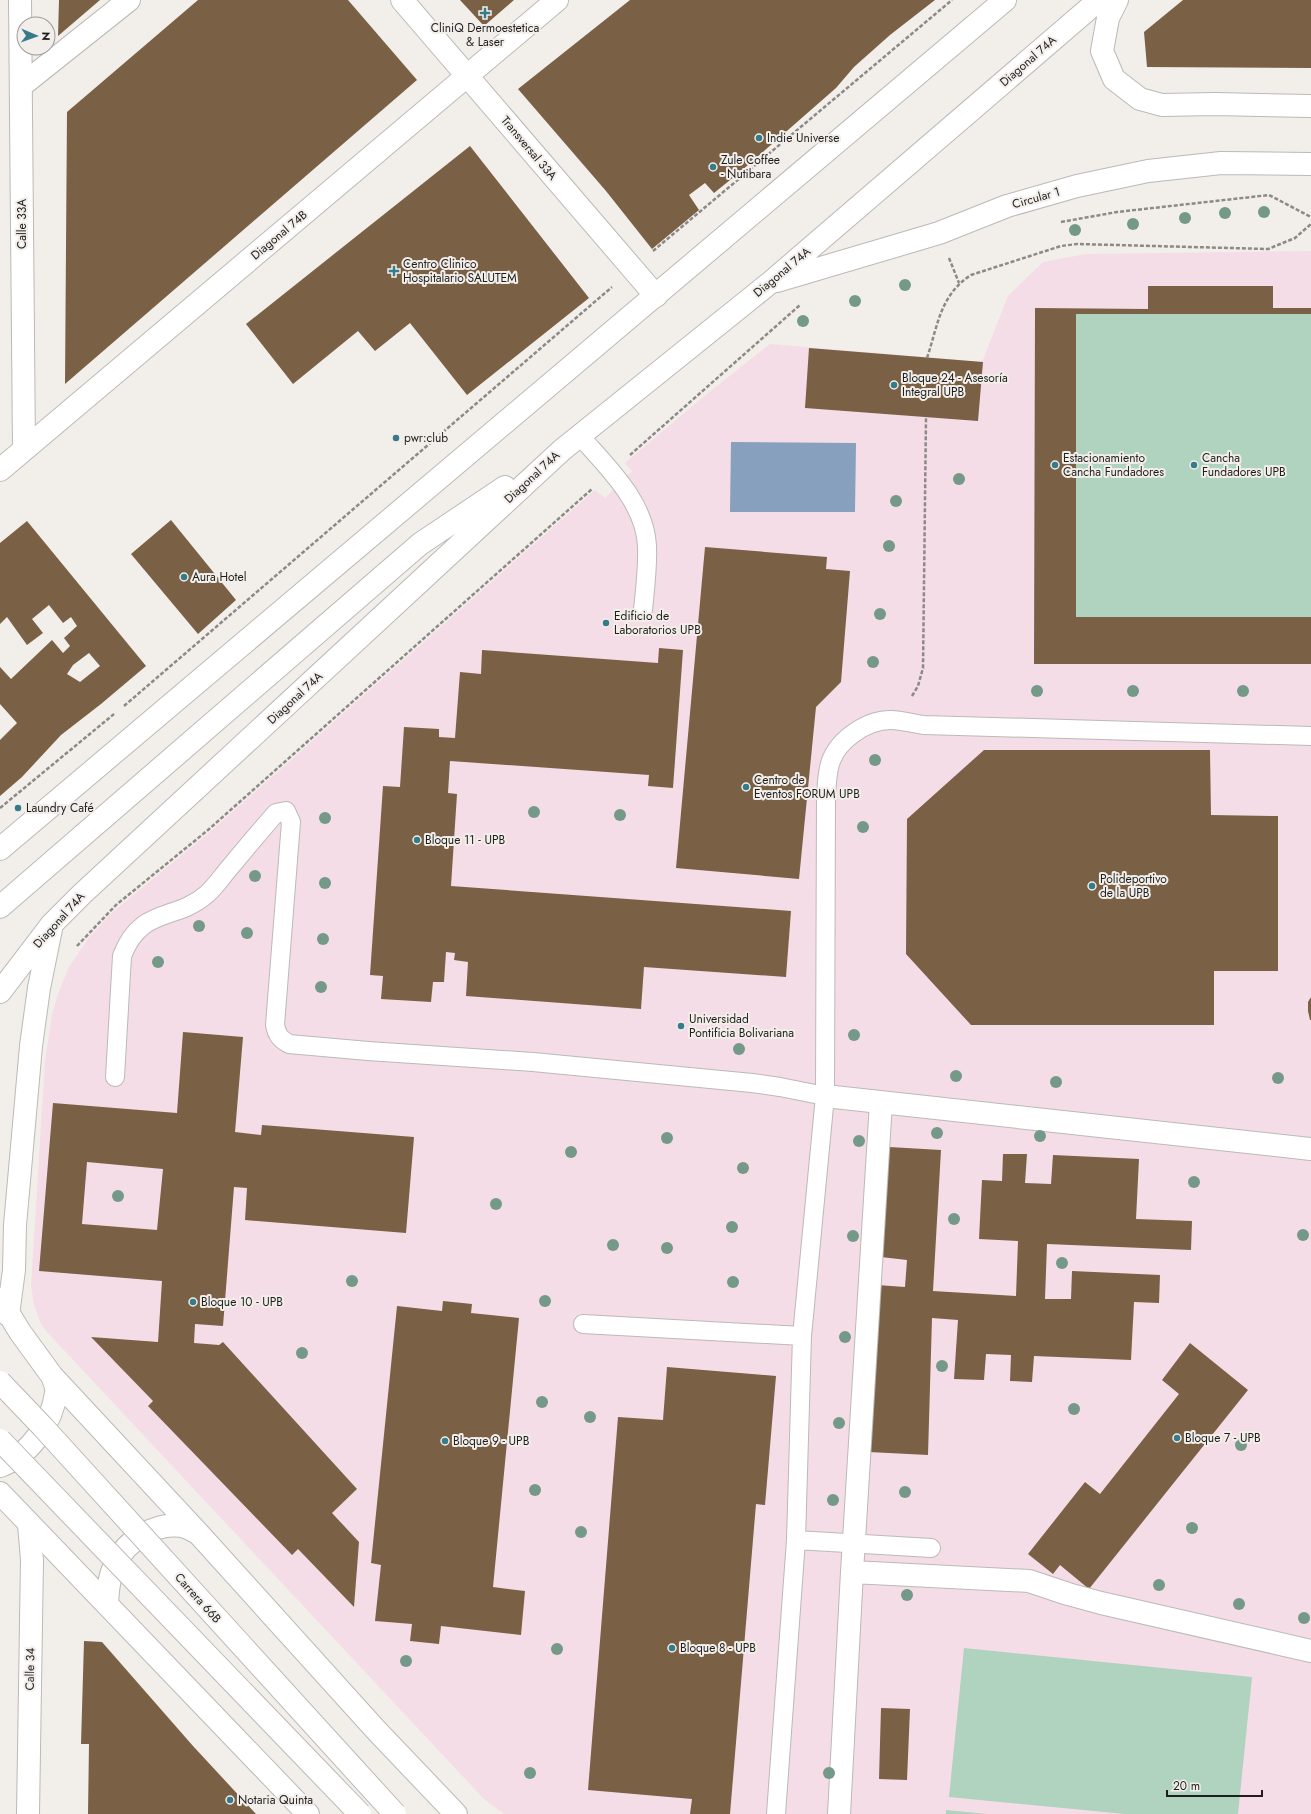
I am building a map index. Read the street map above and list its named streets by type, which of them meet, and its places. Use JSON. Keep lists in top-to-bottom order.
{
  "streets": {
    "main road": [
      "Diagonal 74A",
      "Transversal 33A",
      "Circular 1",
      "Calle 33A",
      "Diagonal 74B",
      "Carrera 66B",
      "Calle 34"
    ]
  },
  "crossings": [
    ["Diagonal 74A", "Circular 1"],
    ["Transversal 33A", "Diagonal 74B"],
    ["Calle 33A", "Diagonal 74B"]
  ],
  "places": {
    "health": ["CliniQ Dermoestetica & Laser", "Centro Clinico Hospitalario SALUTEM"],
    "other": [
      "Indie Universe",
      "Zule Coffee - Nutibara",
      "Bloque 24 - Asesoría Integral UPB",
      "pwr:club",
      "Estacionamiento Cancha Fundadores",
      "Cancha Fundadores UPB",
      "Aura Hotel",
      "Edificio de Laboratorios UPB",
      "Centro de Eventos FORUM UPB",
      "Laundry Café",
      "Bloque 11 - UPB",
      "Polideportivo de la UPB",
      "Universidad Pontificia Bolivariana",
      "Bloque 10 - UPB",
      "Bloque 7 - UPB",
      "Bloque 9 - UPB",
      "Bloque 8 - UPB",
      "Notaria Quinta"
    ]
  },
  "scale_bar": "20 m",
  "north": "right"
}
